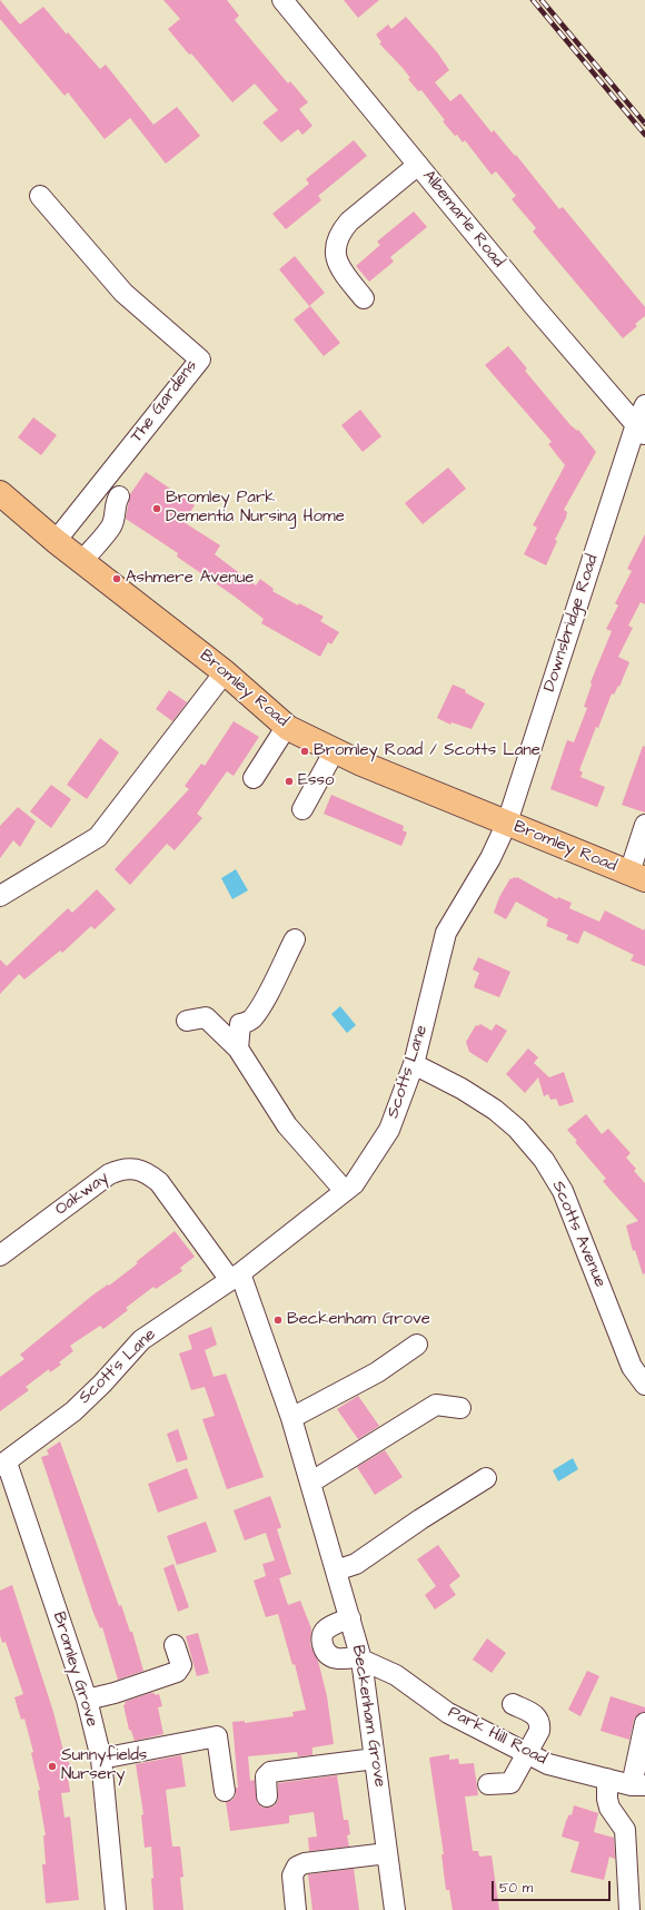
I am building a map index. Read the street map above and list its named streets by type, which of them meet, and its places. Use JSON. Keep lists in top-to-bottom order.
{
  "streets": {
    "main road": ["Bromley Road"],
    "street": [
      "Albemarle Road",
      "The Gardens",
      "Downsbridge Road",
      "Scotts Lane",
      "Oakway",
      "Scotts Avenue",
      "Scott's Lane",
      "Bromley Grove",
      "Beckenham Grove",
      "Park Hill Road"
    ]
  },
  "crossings": [
    ["Albemarle Road", "Downsbridge Road"],
    ["The Gardens", "Bromley Road"],
    ["Downsbridge Road", "Bromley Road"],
    ["Downsbridge Road", "Scotts Lane"],
    ["Bromley Road", "Scotts Lane"],
    ["Scotts Lane", "Oakway"],
    ["Scotts Lane", "Scotts Avenue"],
    ["Scotts Lane", "Scott's Lane"],
    ["Scotts Lane", "Beckenham Grove"],
    ["Oakway", "Scott's Lane"],
    ["Oakway", "Beckenham Grove"],
    ["Scott's Lane", "Bromley Grove"],
    ["Scott's Lane", "Beckenham Grove"],
    ["Beckenham Grove", "Park Hill Road"]
  ],
  "places": [
    "Bromley Park Dementia Nursing Home",
    "Ashmere Avenue",
    "Bromley Road / Scotts Lane",
    "Esso",
    "Beckenham Grove",
    "Sunnyfields Nursery"
  ],
  "scale_bar": "50 m"
}
